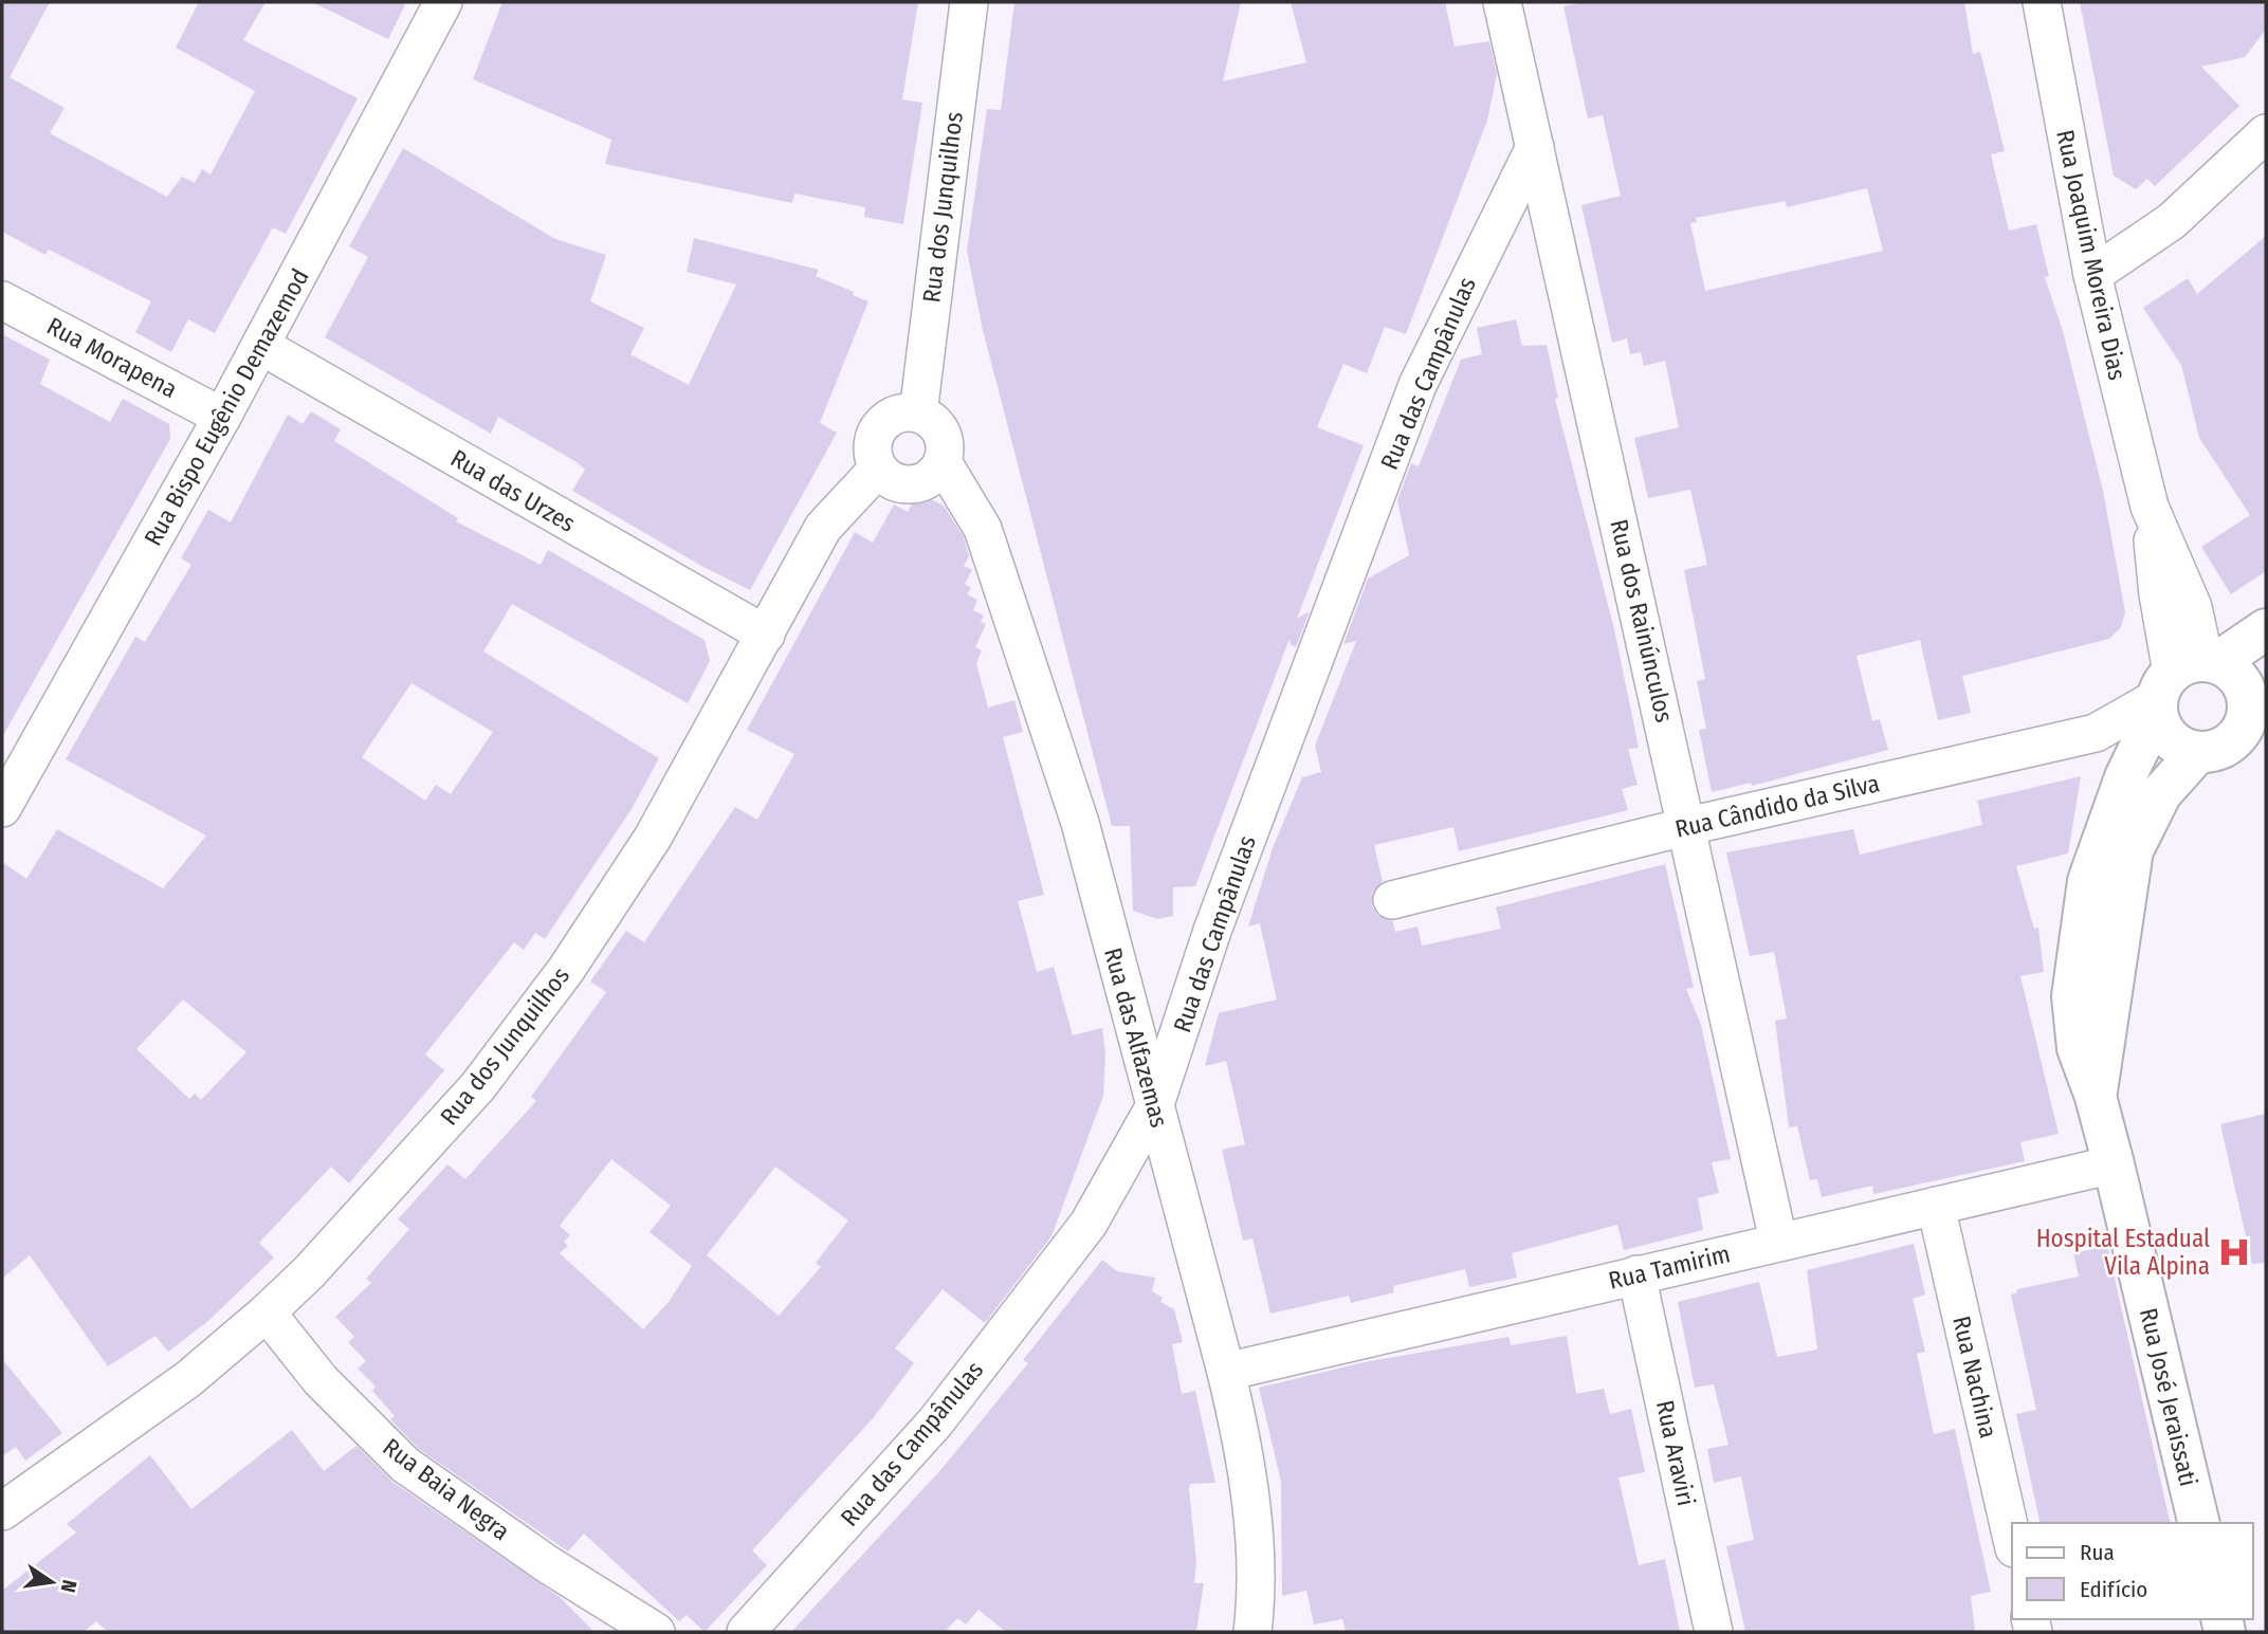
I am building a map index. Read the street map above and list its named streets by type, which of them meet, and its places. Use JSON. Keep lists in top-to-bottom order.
{
  "streets": {
    "main road": ["Rua José Jeraissati"],
    "street": [
      "Rua dos Junquilhos",
      "Rua Joaquim Moreira Dias",
      "Rua Morapena",
      "Rua das Campânulas",
      "Rua Bispo Eugênio Demazemod",
      "Rua das Urzes",
      "Rua dos Rainúnculos",
      "Rua Cândido da Silva",
      "Rua das Alfazemas",
      "Rua Tamirim",
      "Rua Nachina",
      "Rua Araviri",
      "Rua Baia Negra"
    ]
  },
  "crossings": [
    ["Rua dos Junquilhos", "Rua das Urzes"],
    ["Rua dos Junquilhos", "Rua das Alfazemas"],
    ["Rua dos Junquilhos", "Rua Baia Negra"],
    ["Rua Joaquim Moreira Dias", "Rua Cândido da Silva"],
    ["Rua Joaquim Moreira Dias", "Rua José Jeraissati"],
    ["Rua Morapena", "Rua Bispo Eugênio Demazemod"],
    ["Rua das Campânulas", "Rua dos Rainúnculos"],
    ["Rua das Campânulas", "Rua das Alfazemas"],
    ["Rua Bispo Eugênio Demazemod", "Rua das Urzes"],
    ["Rua dos Rainúnculos", "Rua Cândido da Silva"],
    ["Rua dos Rainúnculos", "Rua Tamirim"],
    ["Rua Cândido da Silva", "Rua José Jeraissati"],
    ["Rua das Alfazemas", "Rua Tamirim"],
    ["Rua Tamirim", "Rua Nachina"],
    ["Rua Tamirim", "Rua José Jeraissati"],
    ["Rua Tamirim", "Rua Araviri"]
  ],
  "places": {
    "hospital": ["Hospital Estadual Vila Alpina"]
  },
  "legend": ["Rua", "Edifício"],
  "north": "right"
}
